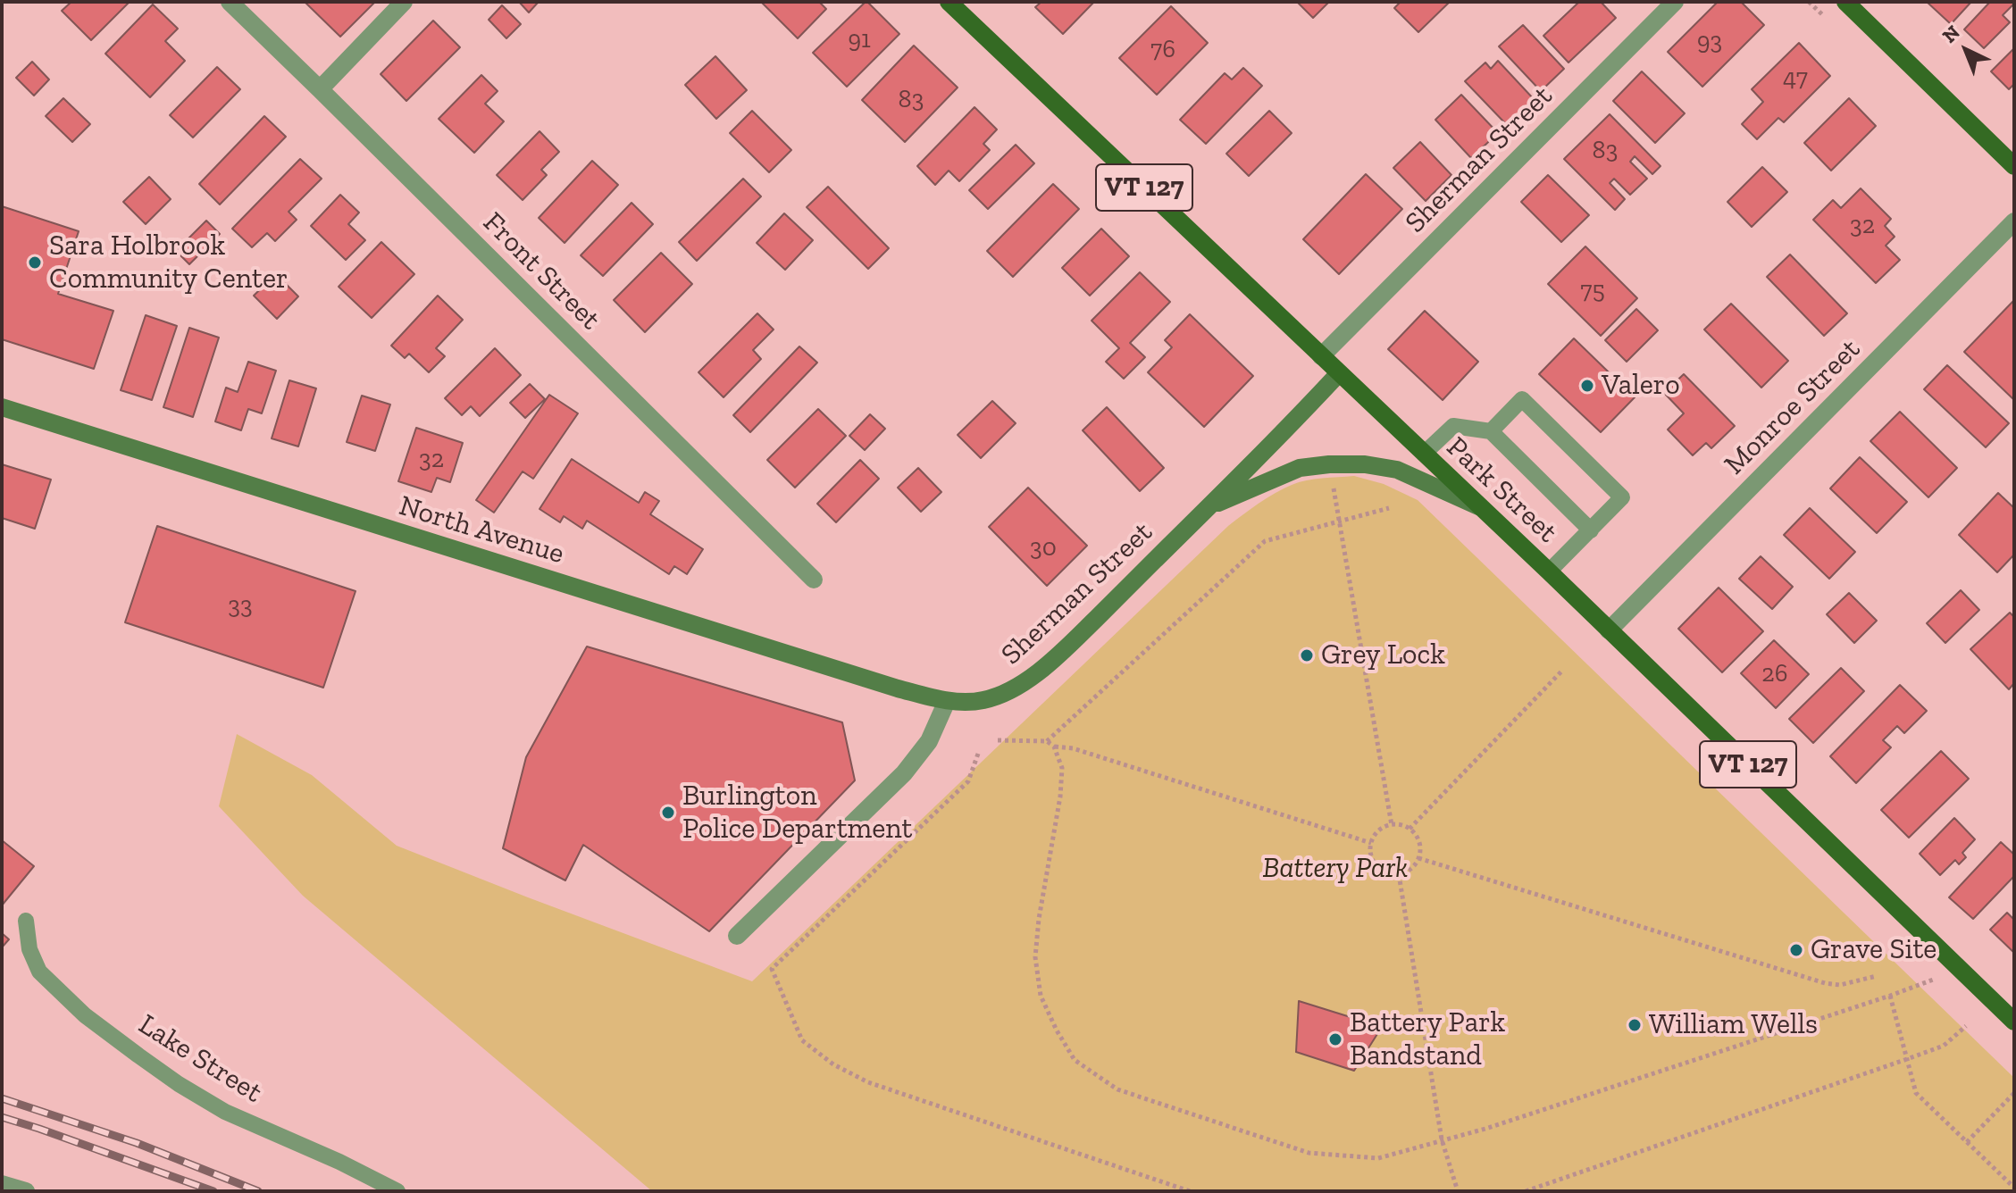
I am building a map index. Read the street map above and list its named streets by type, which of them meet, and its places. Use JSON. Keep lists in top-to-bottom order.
{
  "streets": {
    "main road": [
      "Sherman Street",
      "VT 127",
      "Park Street",
      "North Avenue"
    ],
    "street": ["Front Street", "Monroe Street"],
    "lane": ["Lake Street"]
  },
  "crossings": [
    ["Sherman Street", "Park Street"],
    ["Sherman Street", "North Avenue"],
    ["Monroe Street", "Park Street"]
  ],
  "parks": ["Battery Park"],
  "places": [
    "Sara Holbrook Community Center",
    "Valero",
    "Grey Lock",
    "Burlington Police Department",
    "Grave Site",
    "William Wells",
    "Battery Park Bandstand"
  ],
  "house_numbers": [
    "91",
    "93",
    "76",
    "47",
    "83",
    "83",
    "32",
    "75",
    "32",
    "30",
    "33",
    "26"
  ],
  "north": "top left"
}
